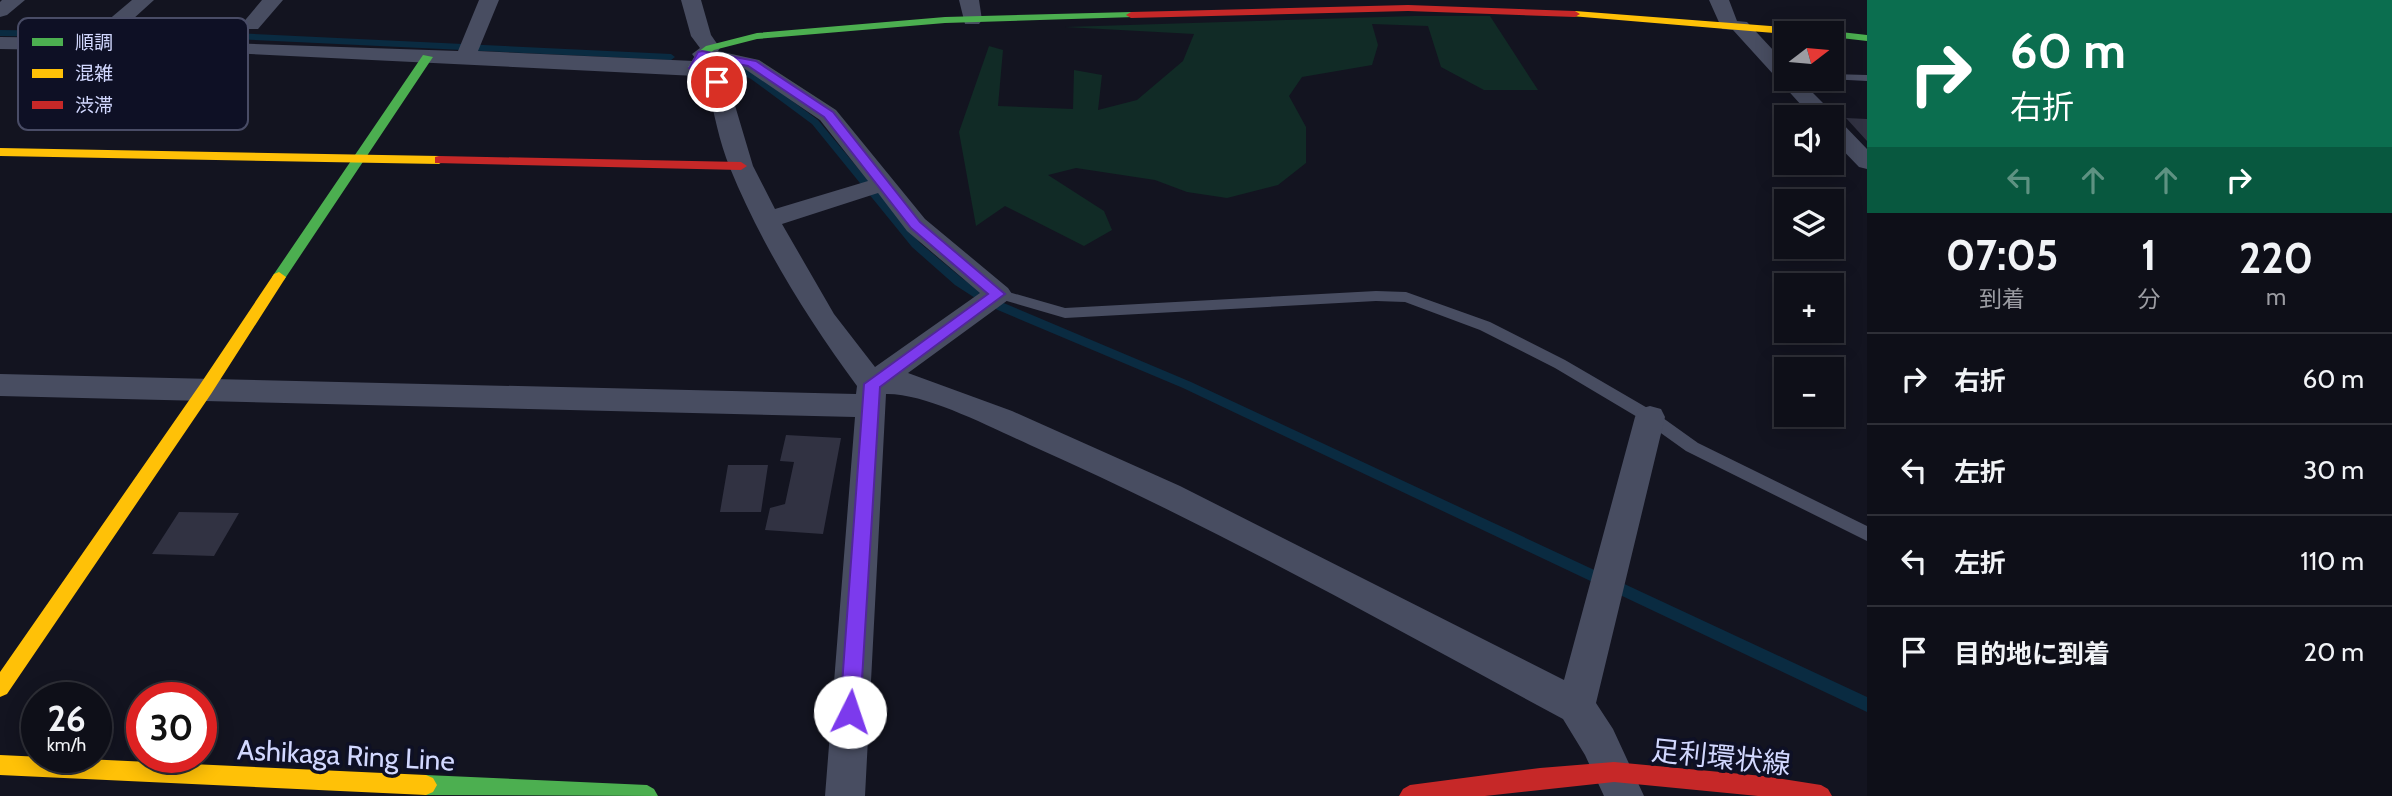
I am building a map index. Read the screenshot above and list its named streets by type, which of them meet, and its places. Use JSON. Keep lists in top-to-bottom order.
{
  "streets": {
    "street": ["Ashikaga Ring Line", "足利環状線"]
  },
  "legend": ["順調", "混雑", "渋滞"],
  "north": "right",
  "page": {
    "turn": ["60 m", "右折"],
    "map_buttons": ["+", "−"],
    "eta": [
      "07:05",
      "到着",
      "1",
      "分",
      "220",
      "m"
    ],
    "list": [
      {
        "name": "右折",
        "value": "60 m"
      },
      {
        "name": "左折",
        "value": "30 m"
      },
      {
        "name": "左折",
        "value": "110 m"
      },
      {
        "name": "目的地に到着",
        "value": "20 m"
      }
    ],
    "speed": "26 km/h",
    "limit": "30"
  }
}
